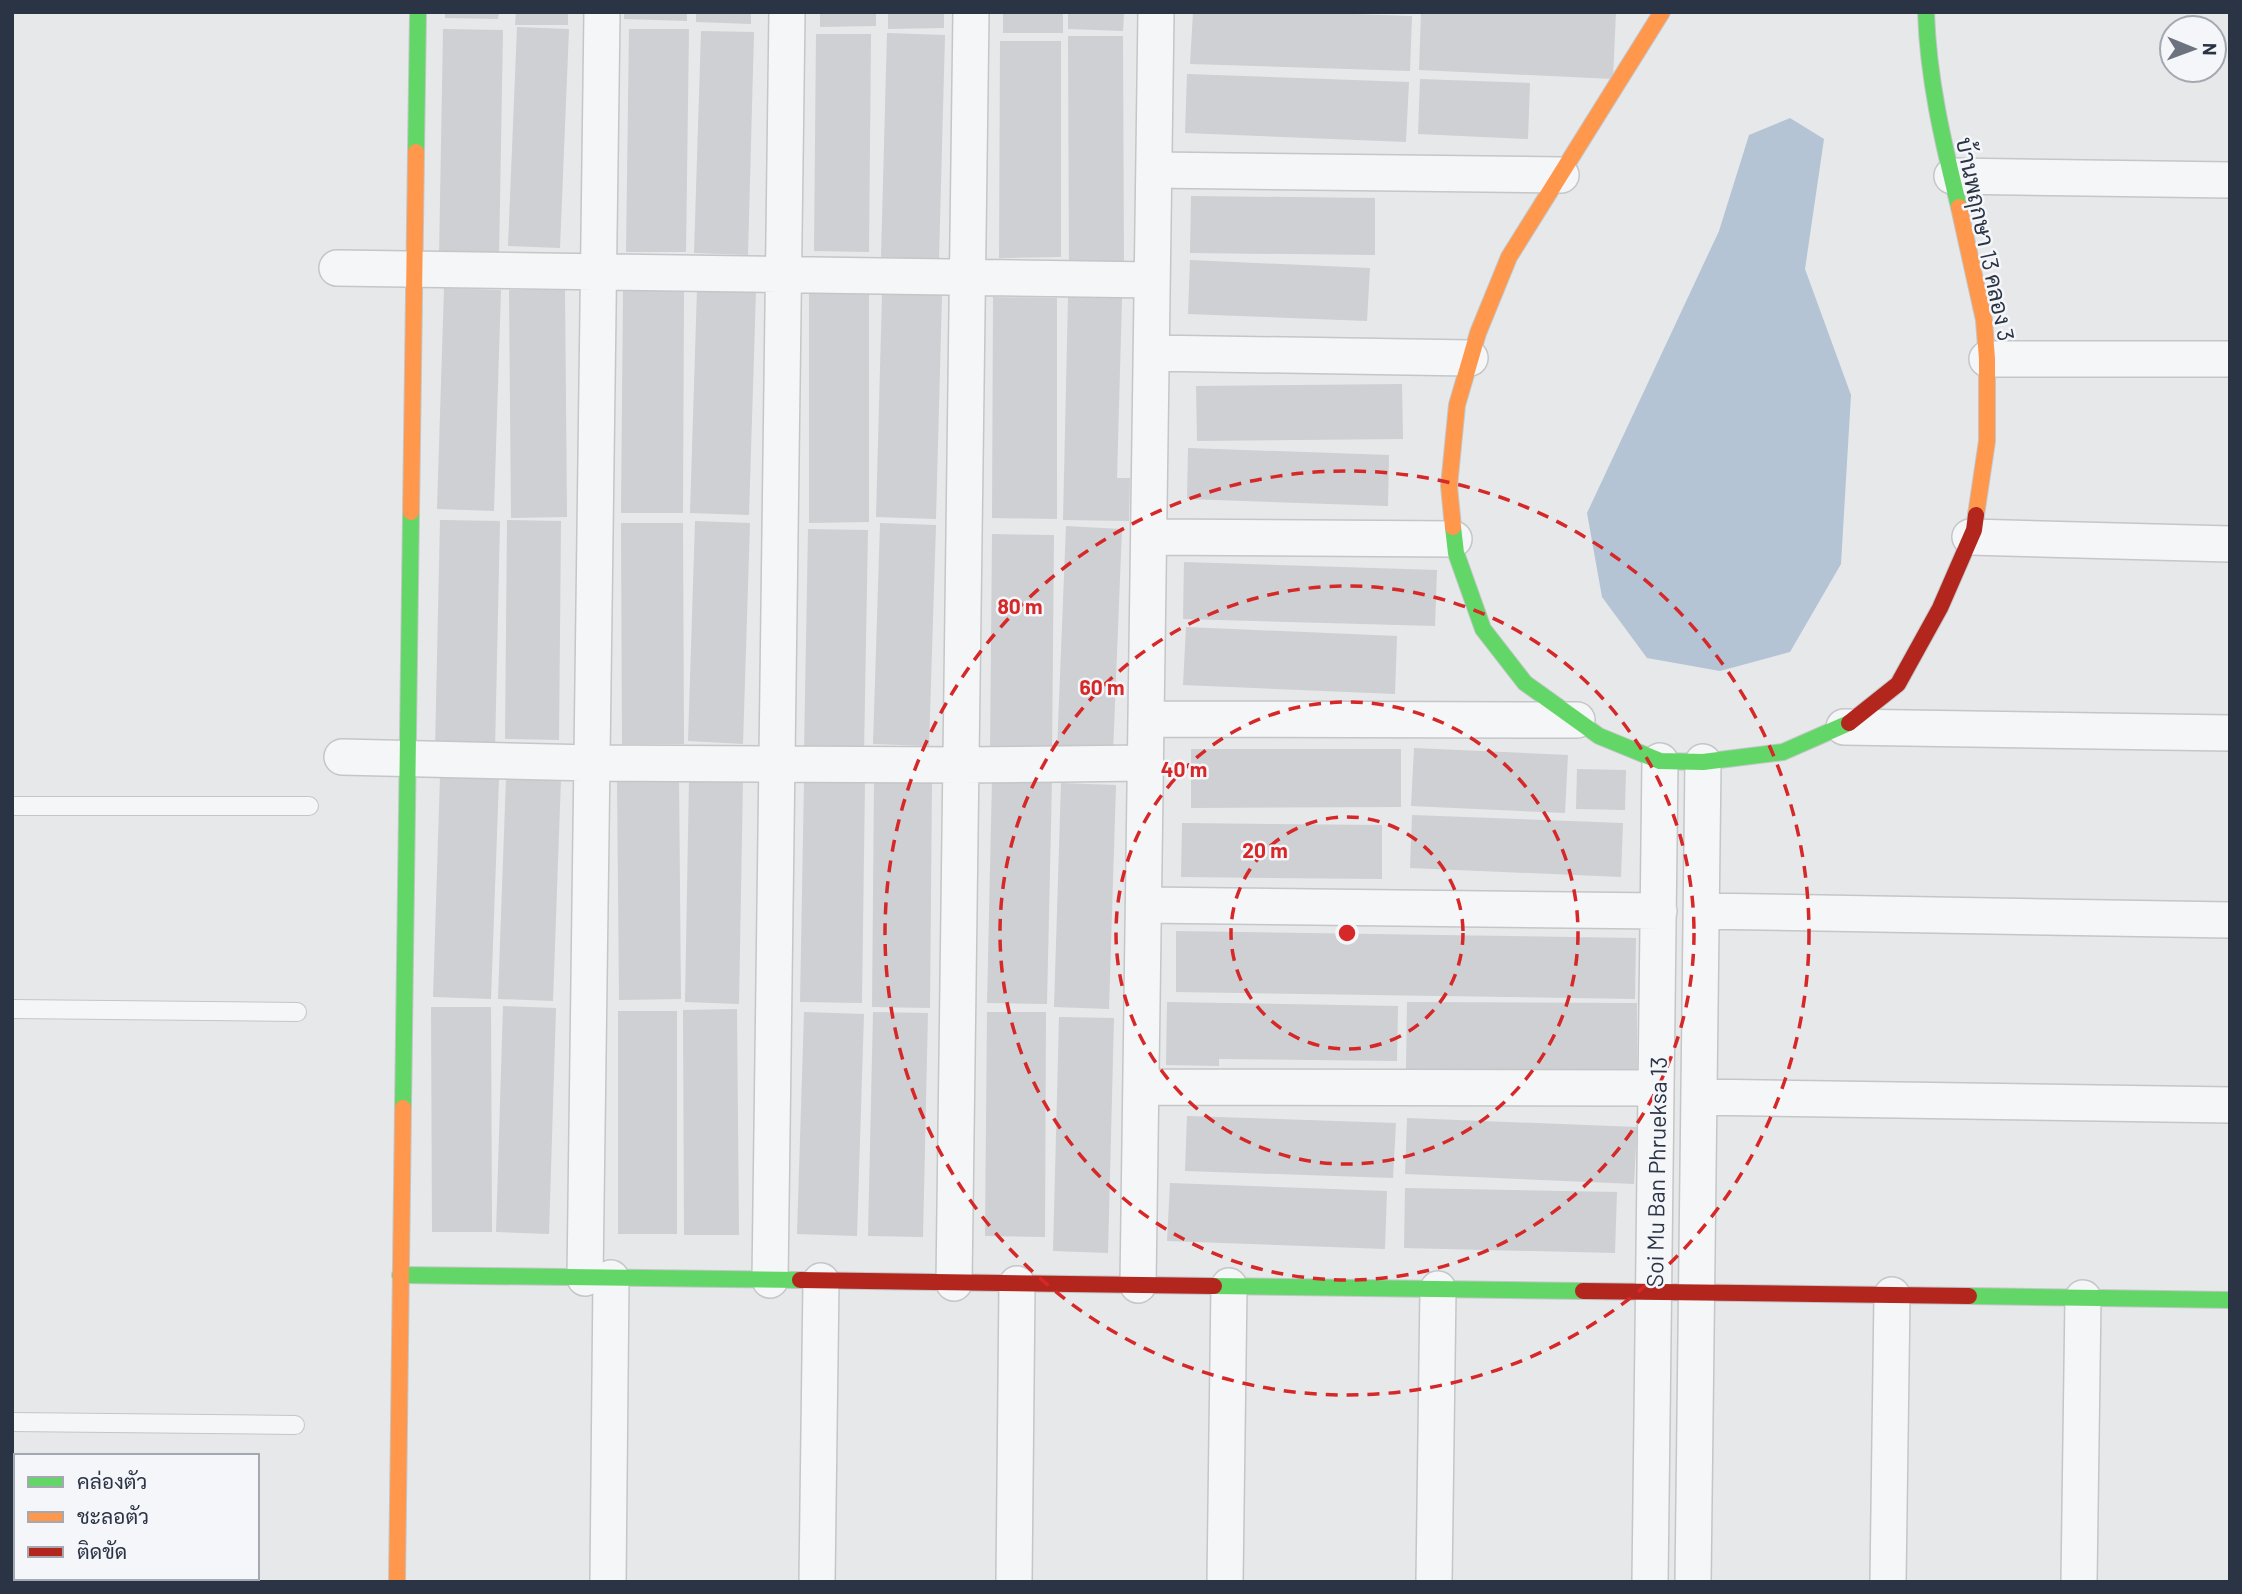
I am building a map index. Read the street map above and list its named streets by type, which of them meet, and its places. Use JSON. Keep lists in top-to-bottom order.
{
  "streets": {
    "street": ["บ้านพฤกษา 13 คลอง 3", "Soi Mu Ban Phrueksa 13"]
  },
  "crossings": [
    ["บ้านพฤกษา 13 คลอง 3", "Soi Mu Ban Phrueksa 13"]
  ],
  "legend": ["คล่องตัว", "ชะลอตัว", "ติดขัด"],
  "north": "right",
  "rings": [
    "80 m",
    "60 m",
    "40 m",
    "20 m"
  ]
}
